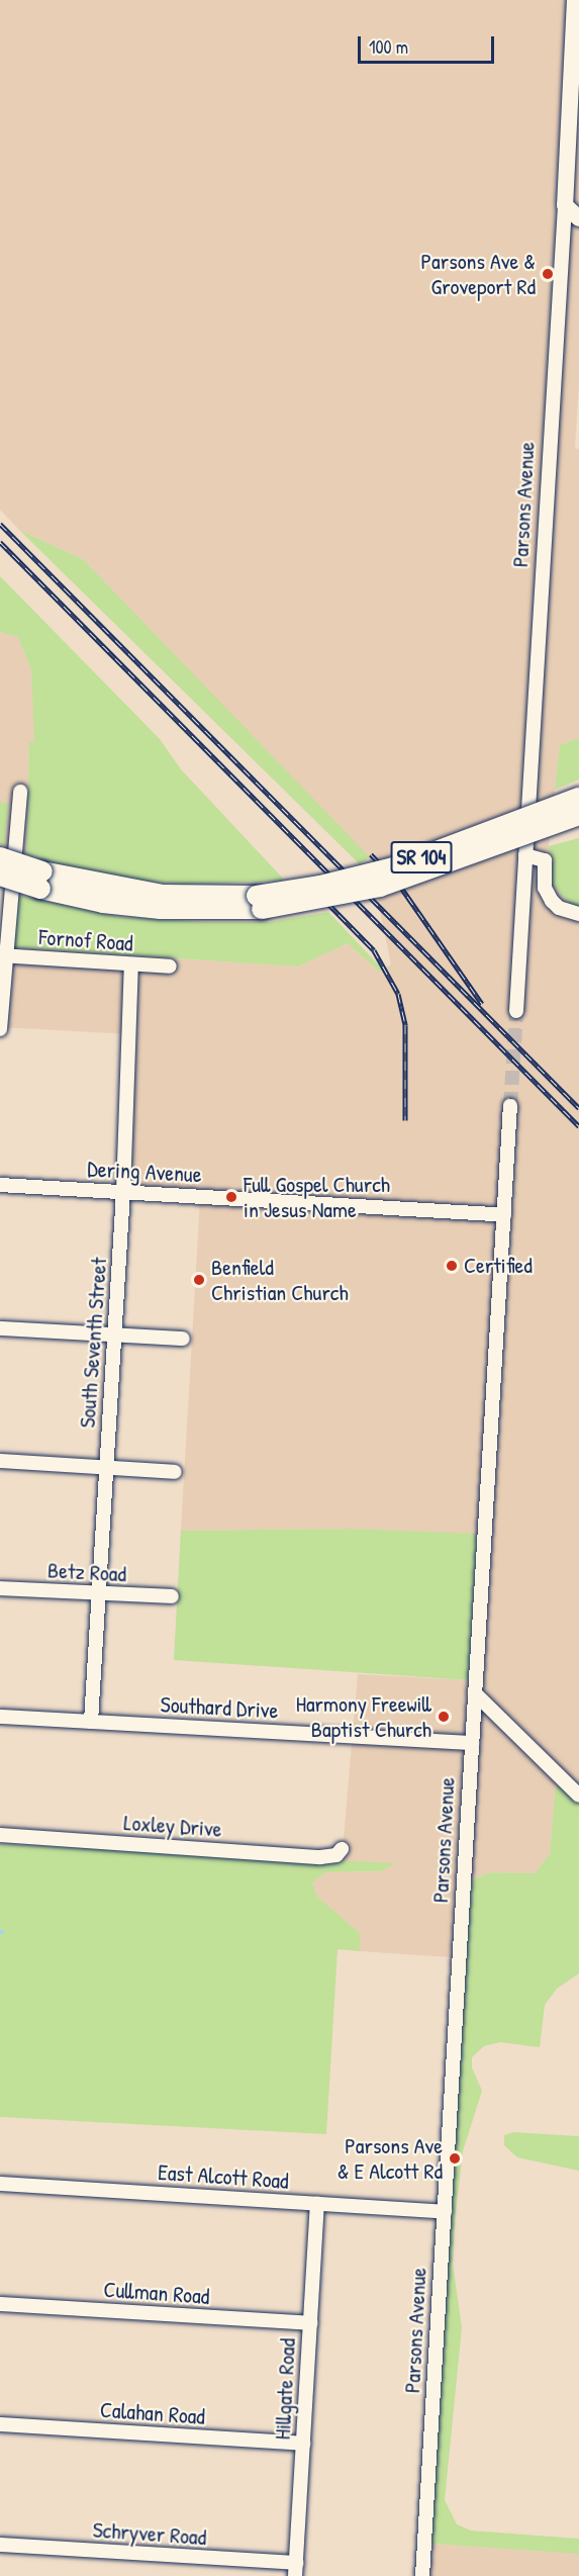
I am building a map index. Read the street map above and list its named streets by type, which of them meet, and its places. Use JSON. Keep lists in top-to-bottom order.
{
  "streets": {
    "highway": ["SR 104"],
    "main road": ["Parsons Avenue"],
    "street": [
      "Fornof Road",
      "Dering Avenue",
      "South Seventh Street",
      "Betz Road",
      "Southard Drive",
      "Loxley Drive",
      "East Alcott Road",
      "Cullman Road",
      "Hillgate Road",
      "Calahan Road",
      "Schryver Road"
    ]
  },
  "crossings": [
    ["Parsons Avenue", "Dering Avenue"],
    ["Parsons Avenue", "Southard Drive"],
    ["Parsons Avenue", "East Alcott Road"],
    ["Fornof Road", "South Seventh Street"],
    ["Dering Avenue", "South Seventh Street"],
    ["South Seventh Street", "Betz Road"],
    ["South Seventh Street", "Southard Drive"],
    ["East Alcott Road", "Hillgate Road"],
    ["Cullman Road", "Hillgate Road"],
    ["Hillgate Road", "Calahan Road"],
    ["Hillgate Road", "Schryver Road"]
  ],
  "places": [
    "Parsons Ave & Groveport Rd",
    "Full Gospel Church in Jesus Name",
    "Certified",
    "Benfield Christian Church",
    "Harmony Freewill Baptist Church",
    "Parsons Ave & E Alcott Rd"
  ],
  "scale_bar": "100 m"
}
